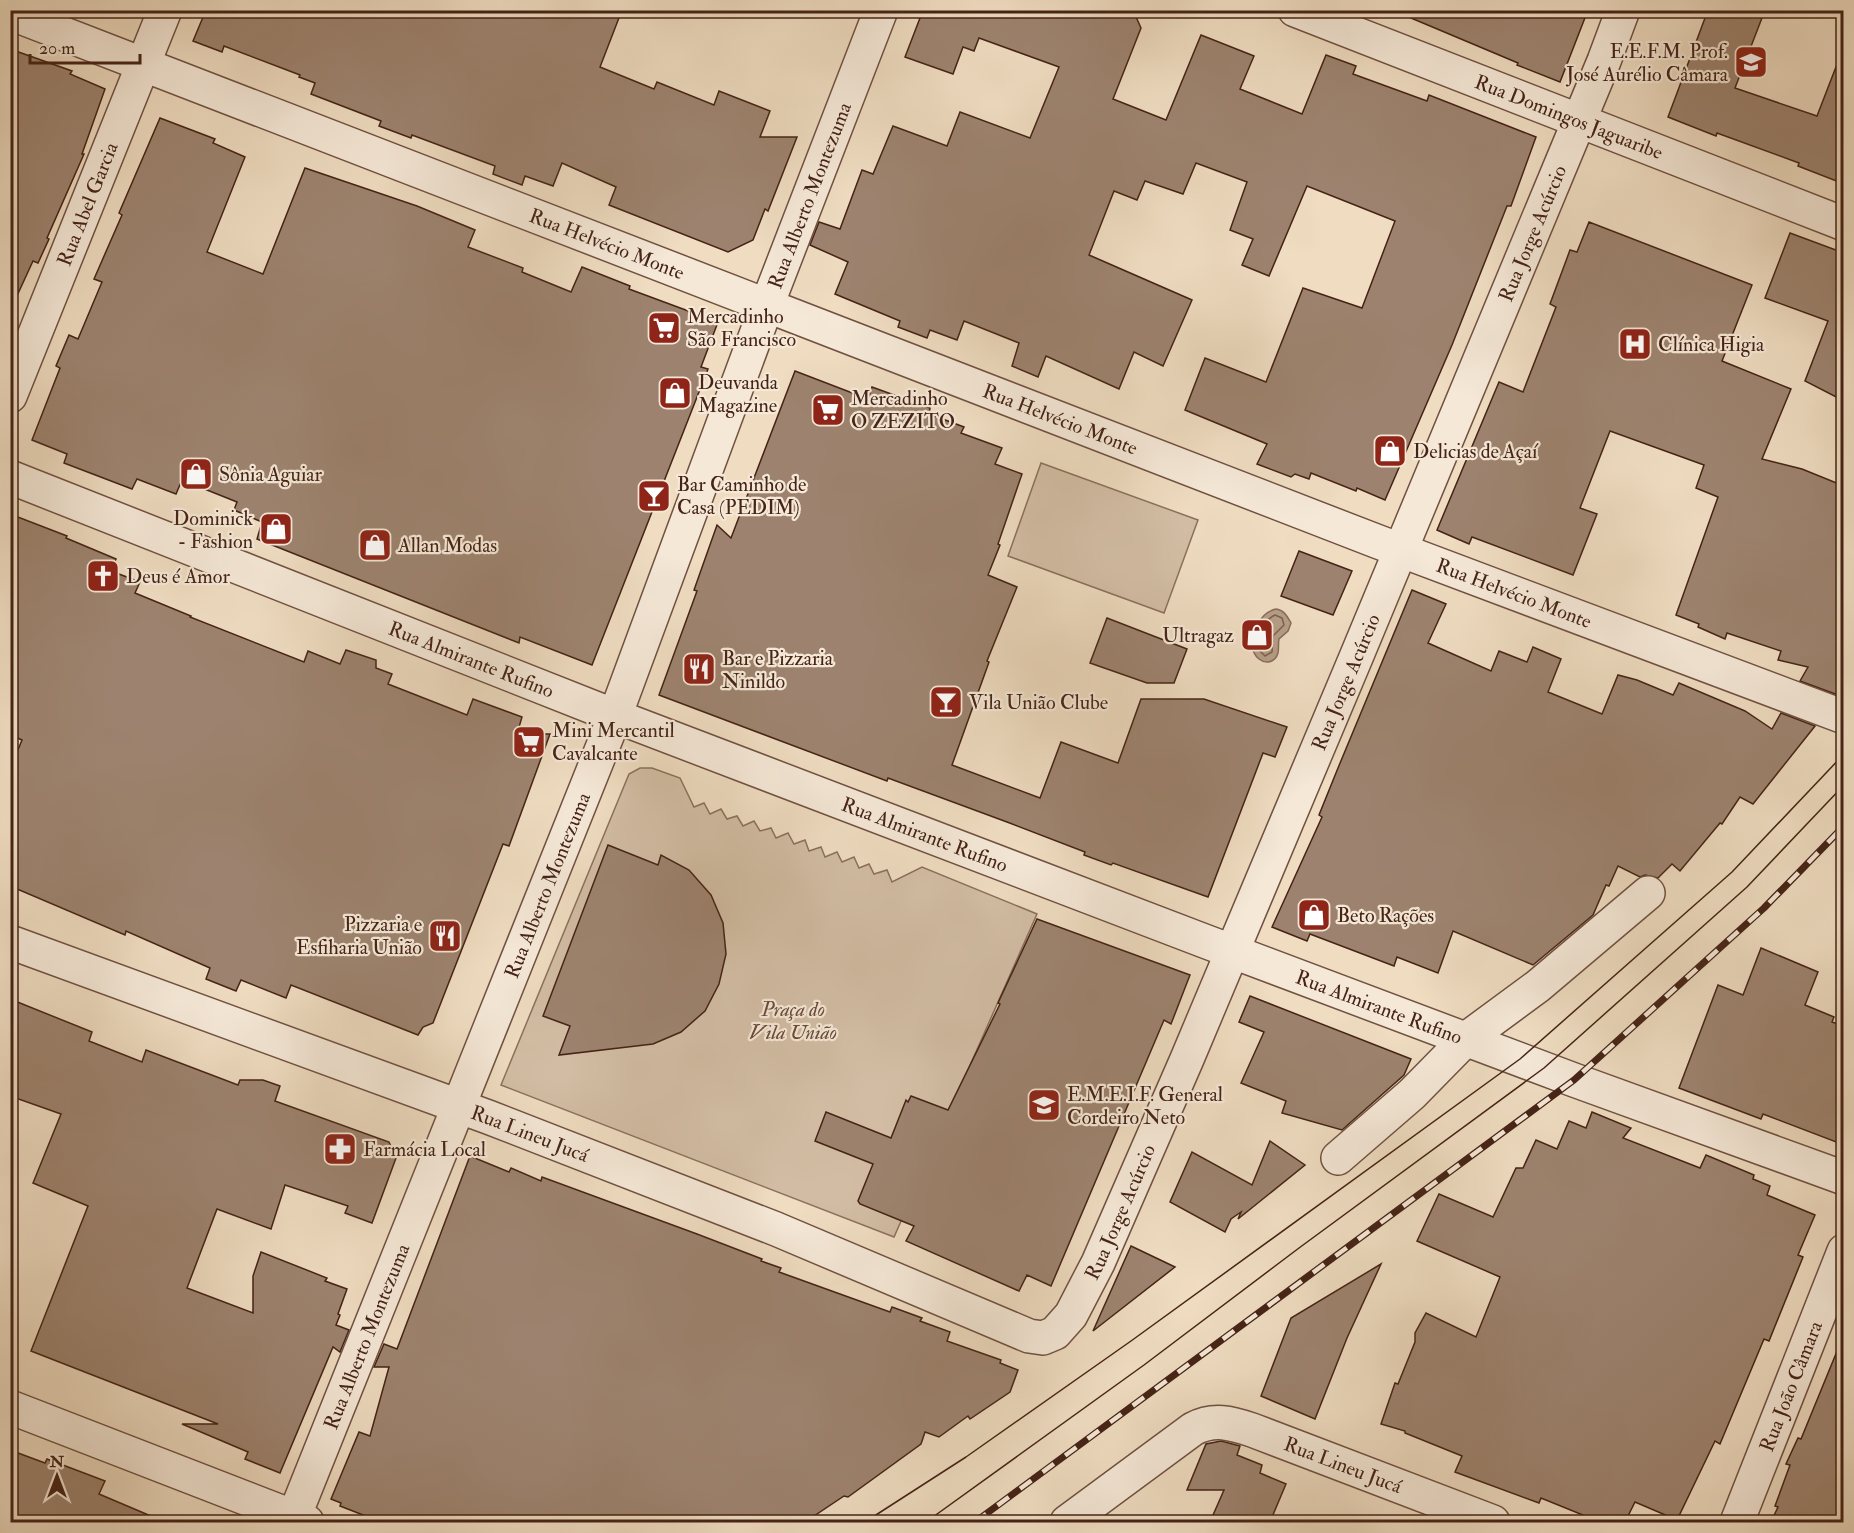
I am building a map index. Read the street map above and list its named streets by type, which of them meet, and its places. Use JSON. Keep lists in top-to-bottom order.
{
  "streets": {
    "street": [
      "Rua Domingos Jaguaribe",
      "Rua Alberto Montezuma",
      "Rua Abel Garcia",
      "Rua Jorge Acúrcio",
      "Rua Helvécio Monte",
      "Rua Almirante Rufino",
      "Rua Lineu Jucá",
      "Rua João Câmara"
    ]
  },
  "crossings": [
    ["Rua Domingos Jaguaribe", "Rua Jorge Acúrcio"],
    ["Rua Alberto Montezuma", "Rua Helvécio Monte"],
    ["Rua Alberto Montezuma", "Rua Almirante Rufino"],
    ["Rua Alberto Montezuma", "Rua Lineu Jucá"],
    ["Rua Abel Garcia", "Rua Helvécio Monte"],
    ["Rua Jorge Acúrcio", "Rua Helvécio Monte"],
    ["Rua Jorge Acúrcio", "Rua Almirante Rufino"],
    ["Rua Jorge Acúrcio", "Rua Lineu Jucá"]
  ],
  "parks": ["Praça do Vila União"],
  "places": {
    "school or university": ["E.E.F.M. Prof. José Aurélio Câmara", "E.M.E.I.F. General Cordeiro Neto"],
    "supermarket": ["Mercadinho São Francisco", "Mercadinho O ZEZITO", "Mini Mercantil Cavalcante"],
    "hospital": ["Clínica Higia"],
    "shop": [
      "Deuvanda Magazine",
      "Delicias de Açaí",
      "Sônia Aguiar",
      "Dominick - Fashion",
      "Allan Modas",
      "Ultragaz",
      "Beto Rações"
    ],
    "bar": ["Bar Caminho de Casa (PEDIM)", "Vila União Clube"],
    "church": ["Deus é Amor"],
    "restaurant": ["Bar e Pizzaria Ninildo", "Pizzaria e Esfiharia União"],
    "pharmacy": ["Farmácia Local"]
  },
  "scale_bar": "20 m",
  "north": "top"
}
